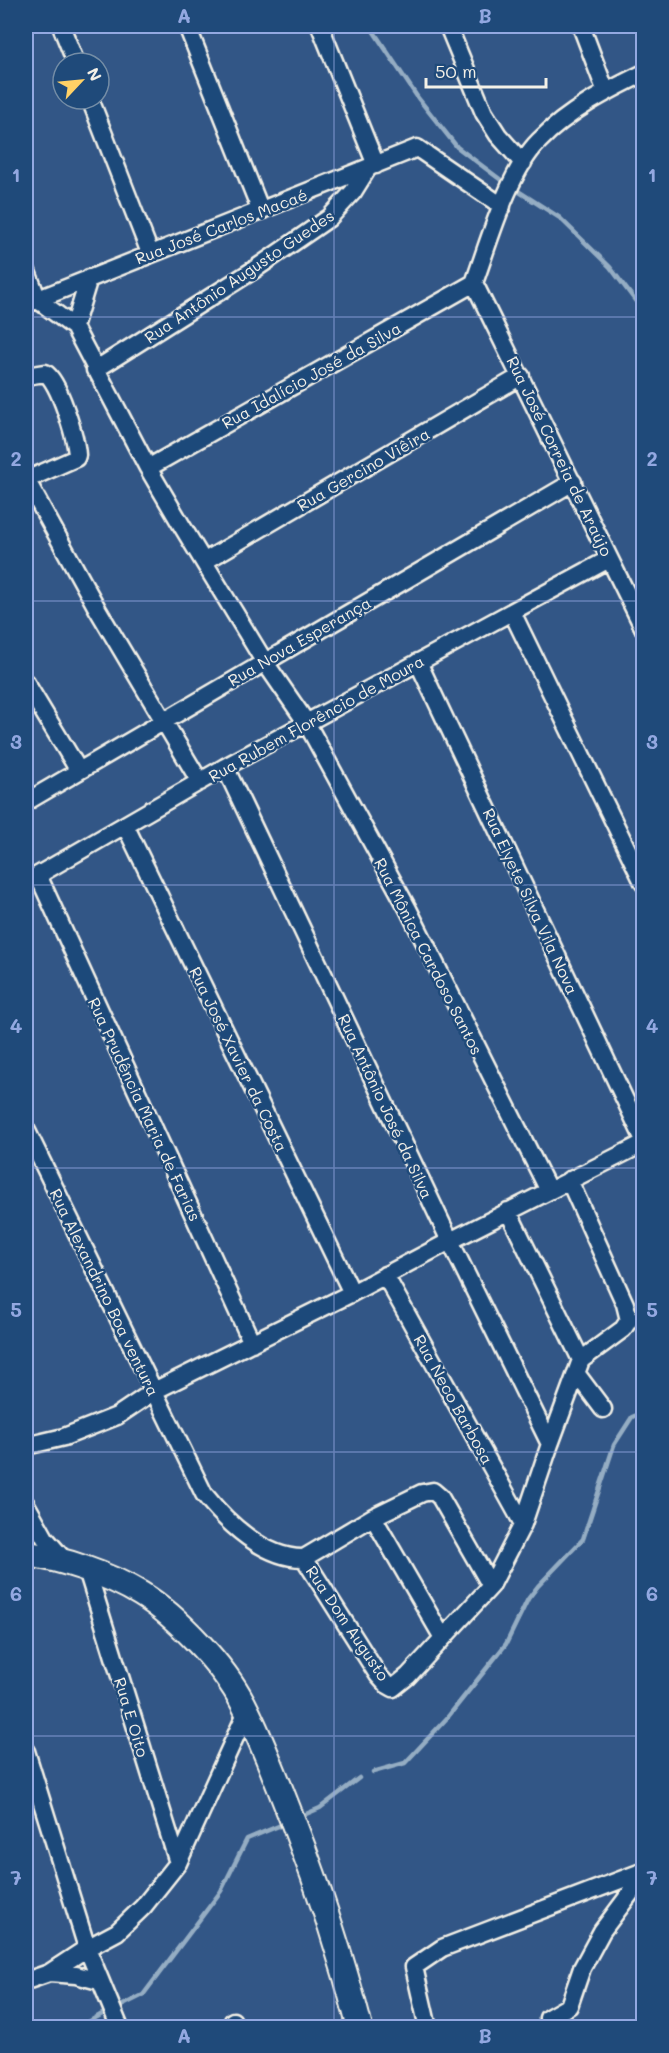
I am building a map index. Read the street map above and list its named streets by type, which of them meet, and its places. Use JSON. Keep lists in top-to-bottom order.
{
  "streets": {
    "street": [
      "Rua José Carlos Macaé",
      "Rua Antônio Augusto Guedes",
      "Rua Idalício José da Silva",
      "Rua José Correia de Araújo",
      "Rua Gercino Viêira",
      "Rua Nova Esperança",
      "Rua Rubem Florêncio de Moura",
      "Rua Elyete Silva Vila Nova",
      "Rua Mônica Cardoso Santos",
      "Rua José Xavier da Costa",
      "Rua Antônio José da Silva",
      "Rua Prudência Maria de Farias",
      "Rua Alexandrino Boa ventura",
      "Rua Neco Barbosa",
      "Rua Dom Augusto",
      "Rua E Oito"
    ]
  },
  "crossings": [
    ["Rua José Carlos Macaé", "Rua Antônio Augusto Guedes"],
    ["Rua Antônio Augusto Guedes", "Rua Mônica Cardoso Santos"],
    ["Rua Idalício José da Silva", "Rua José Correia de Araújo"],
    ["Rua Idalício José da Silva", "Rua Mônica Cardoso Santos"],
    ["Rua José Correia de Araújo", "Rua Gercino Viêira"],
    ["Rua José Correia de Araújo", "Rua Nova Esperança"],
    ["Rua José Correia de Araújo", "Rua Rubem Florêncio de Moura"],
    ["Rua Gercino Viêira", "Rua Mônica Cardoso Santos"],
    ["Rua Nova Esperança", "Rua Mônica Cardoso Santos"],
    ["Rua Rubem Florêncio de Moura", "Rua Elyete Silva Vila Nova"],
    ["Rua Rubem Florêncio de Moura", "Rua Mônica Cardoso Santos"],
    ["Rua Rubem Florêncio de Moura", "Rua José Xavier da Costa"],
    ["Rua Rubem Florêncio de Moura", "Rua Antônio José da Silva"],
    ["Rua Rubem Florêncio de Moura", "Rua Prudência Maria de Farias"],
    ["Rua Antônio José da Silva", "Rua Dom Augusto"],
    ["Rua Alexandrino Boa ventura", "Rua Dom Augusto"],
    ["Rua Neco Barbosa", "Rua Dom Augusto"]
  ],
  "scale_bar": "50 m",
  "north": "top right",
  "grid": {
    "columns": ["A", "B"],
    "rows": [
      "1",
      "2",
      "3",
      "4",
      "5",
      "6",
      "7"
    ]
  }
}
